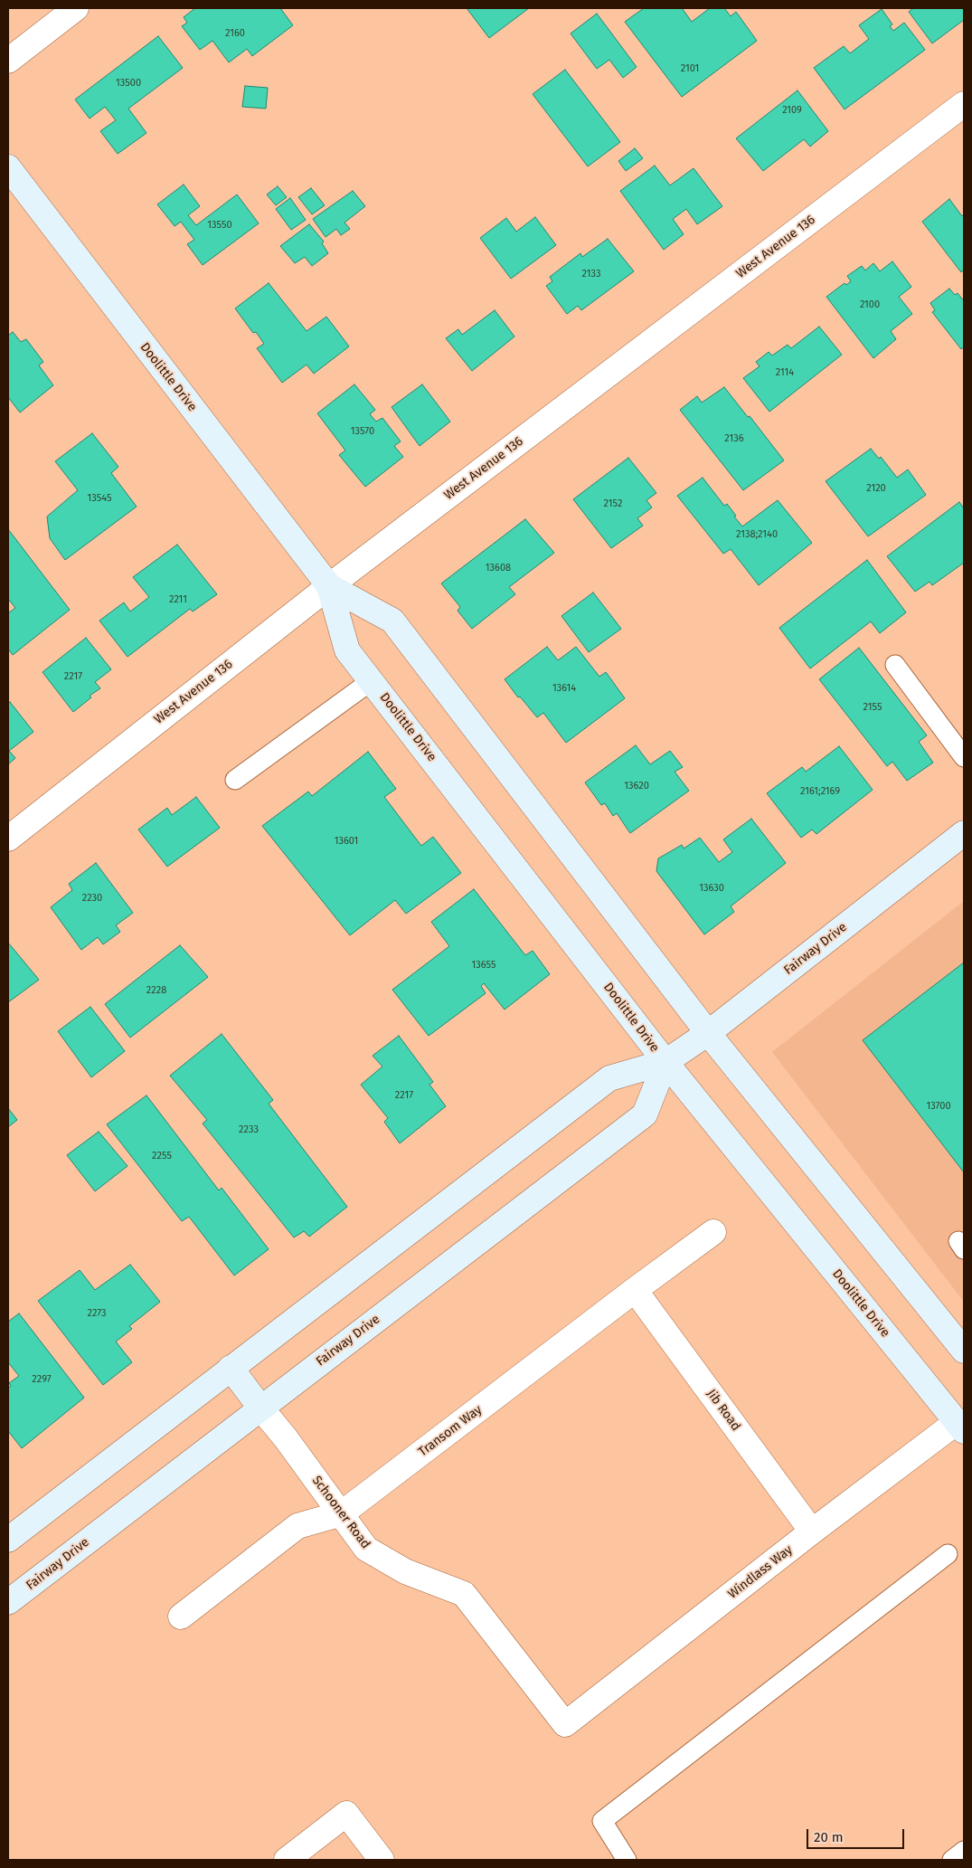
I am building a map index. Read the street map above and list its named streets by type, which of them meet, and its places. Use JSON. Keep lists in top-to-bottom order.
{
  "streets": {
    "street": [
      "West Avenue 136",
      "Doolittle Drive",
      "Fairway Drive",
      "Jib Road",
      "Transom Way",
      "Schooner Road",
      "Windlass Way"
    ]
  },
  "crossings": [
    ["West Avenue 136", "Doolittle Drive"],
    ["Doolittle Drive", "Fairway Drive"],
    ["Doolittle Drive", "Windlass Way"],
    ["Fairway Drive", "Schooner Road"],
    ["Jib Road", "Transom Way"],
    ["Jib Road", "Windlass Way"],
    ["Transom Way", "Schooner Road"],
    ["Schooner Road", "Windlass Way"]
  ],
  "house_numbers": [
    "2160",
    "2101",
    "13500",
    "2109",
    "13550",
    "2133",
    "2100",
    "2114",
    "13570",
    "2136",
    "2120",
    "13545",
    "2152",
    "2138;2140",
    "13608",
    "2211",
    "2217",
    "13614",
    "2155",
    "13620",
    "2161;2169",
    "13601",
    "13630",
    "2230",
    "13655",
    "2228",
    "2217",
    "13700",
    "2233",
    "2255",
    "2273",
    "2297"
  ],
  "scale_bar": "20 m"
}
